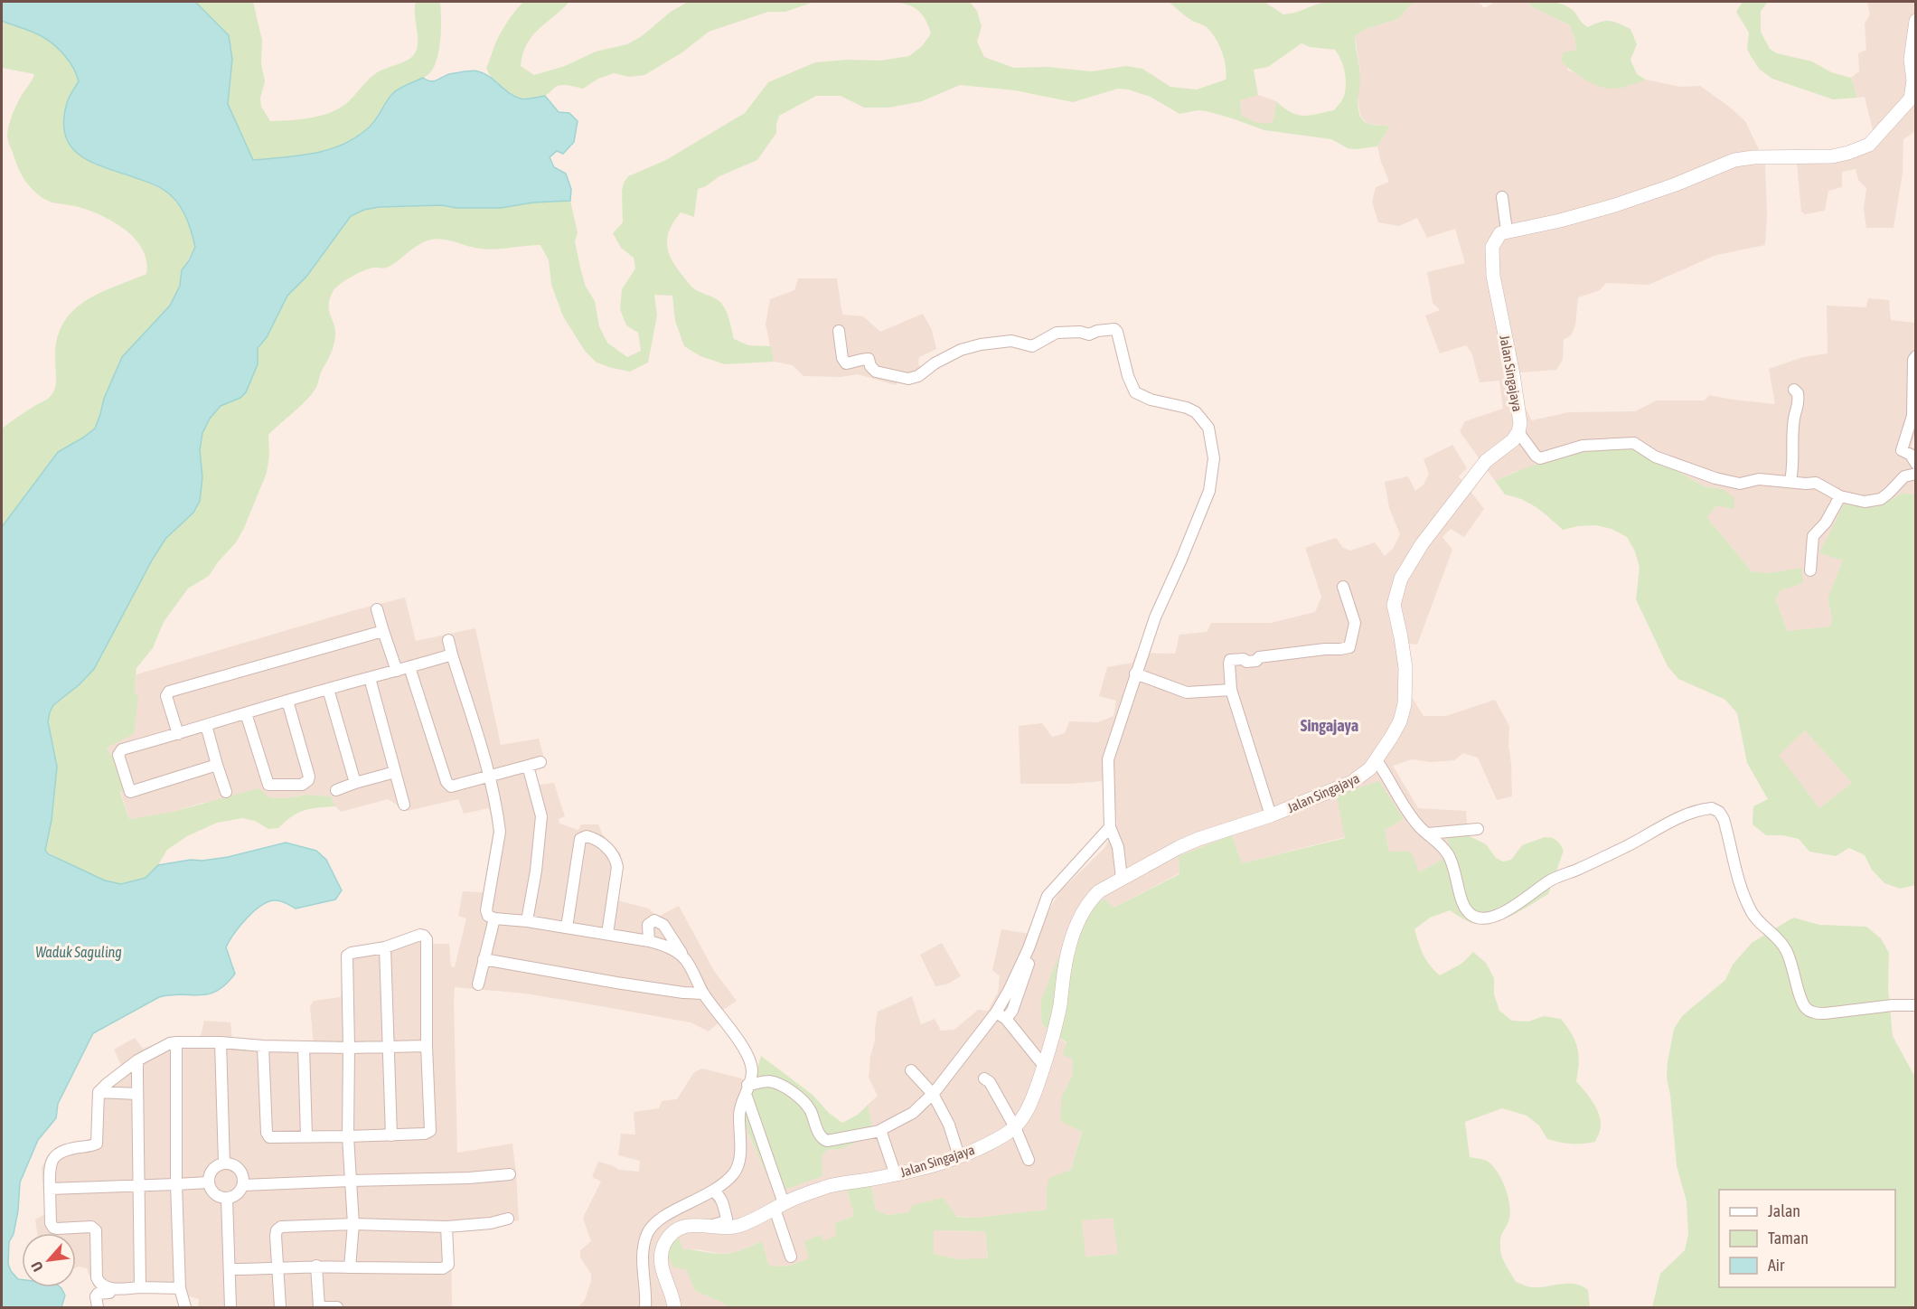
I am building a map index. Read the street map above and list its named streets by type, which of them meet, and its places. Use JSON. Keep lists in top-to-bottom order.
{
  "streets": {
    "street": ["Jalan Singajaya"]
  },
  "districts": ["Singajaya"],
  "water": ["Waduk Saguling"],
  "legend": ["Jalan", "Taman", "Air"],
  "north": "bottom left"
}
